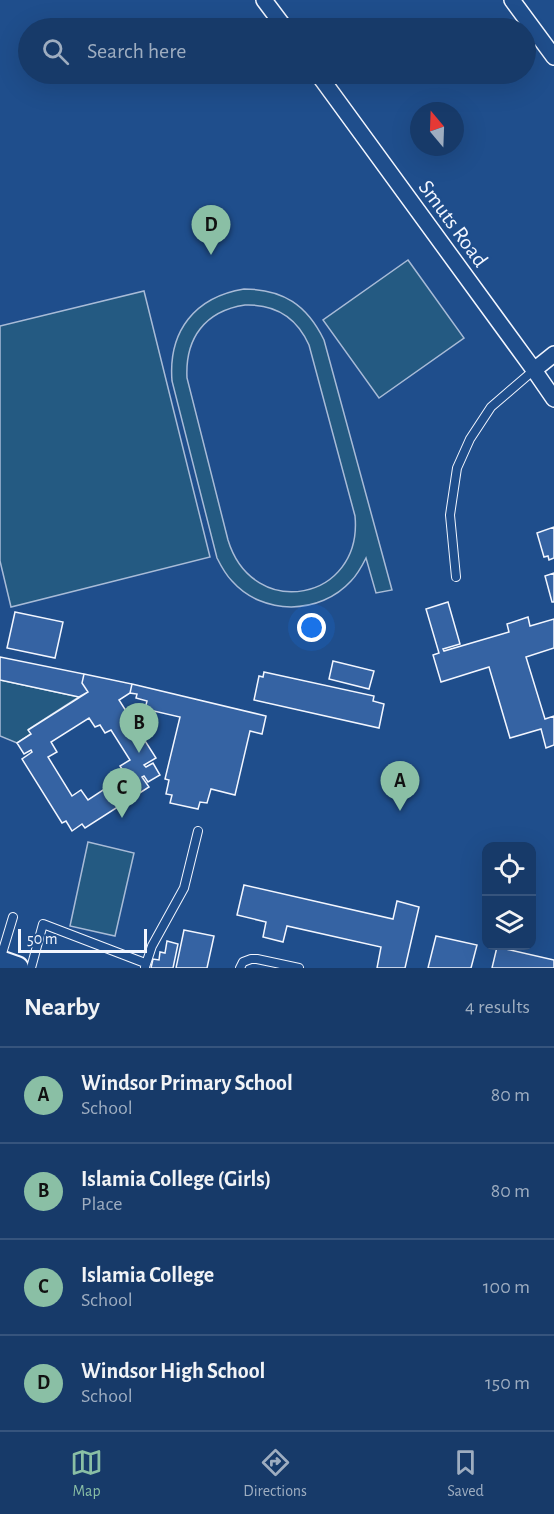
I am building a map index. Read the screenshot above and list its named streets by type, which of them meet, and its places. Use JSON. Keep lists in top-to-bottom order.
{
  "streets": {
    "street": ["Smuts Road"]
  },
  "scale_bar": "50 m",
  "north": "top",
  "page": {
    "search": "Search here",
    "pins": [
      "D",
      "B",
      "A",
      "C"
    ],
    "scale": "50 m",
    "heading": ["Nearby", "4 results"],
    "list": [
      {
        "mark": "A",
        "name": "Windsor Primary School",
        "note": "School",
        "value": "80 m"
      },
      {
        "mark": "B",
        "name": "Islamia College (Girls)",
        "note": "Place",
        "value": "80 m"
      },
      {
        "mark": "C",
        "name": "Islamia College",
        "note": "School",
        "value": "100 m"
      },
      {
        "mark": "D",
        "name": "Windsor High School",
        "note": "School",
        "value": "150 m"
      }
    ],
    "nav": ["Map", "Directions", "Saved"]
  }
}
